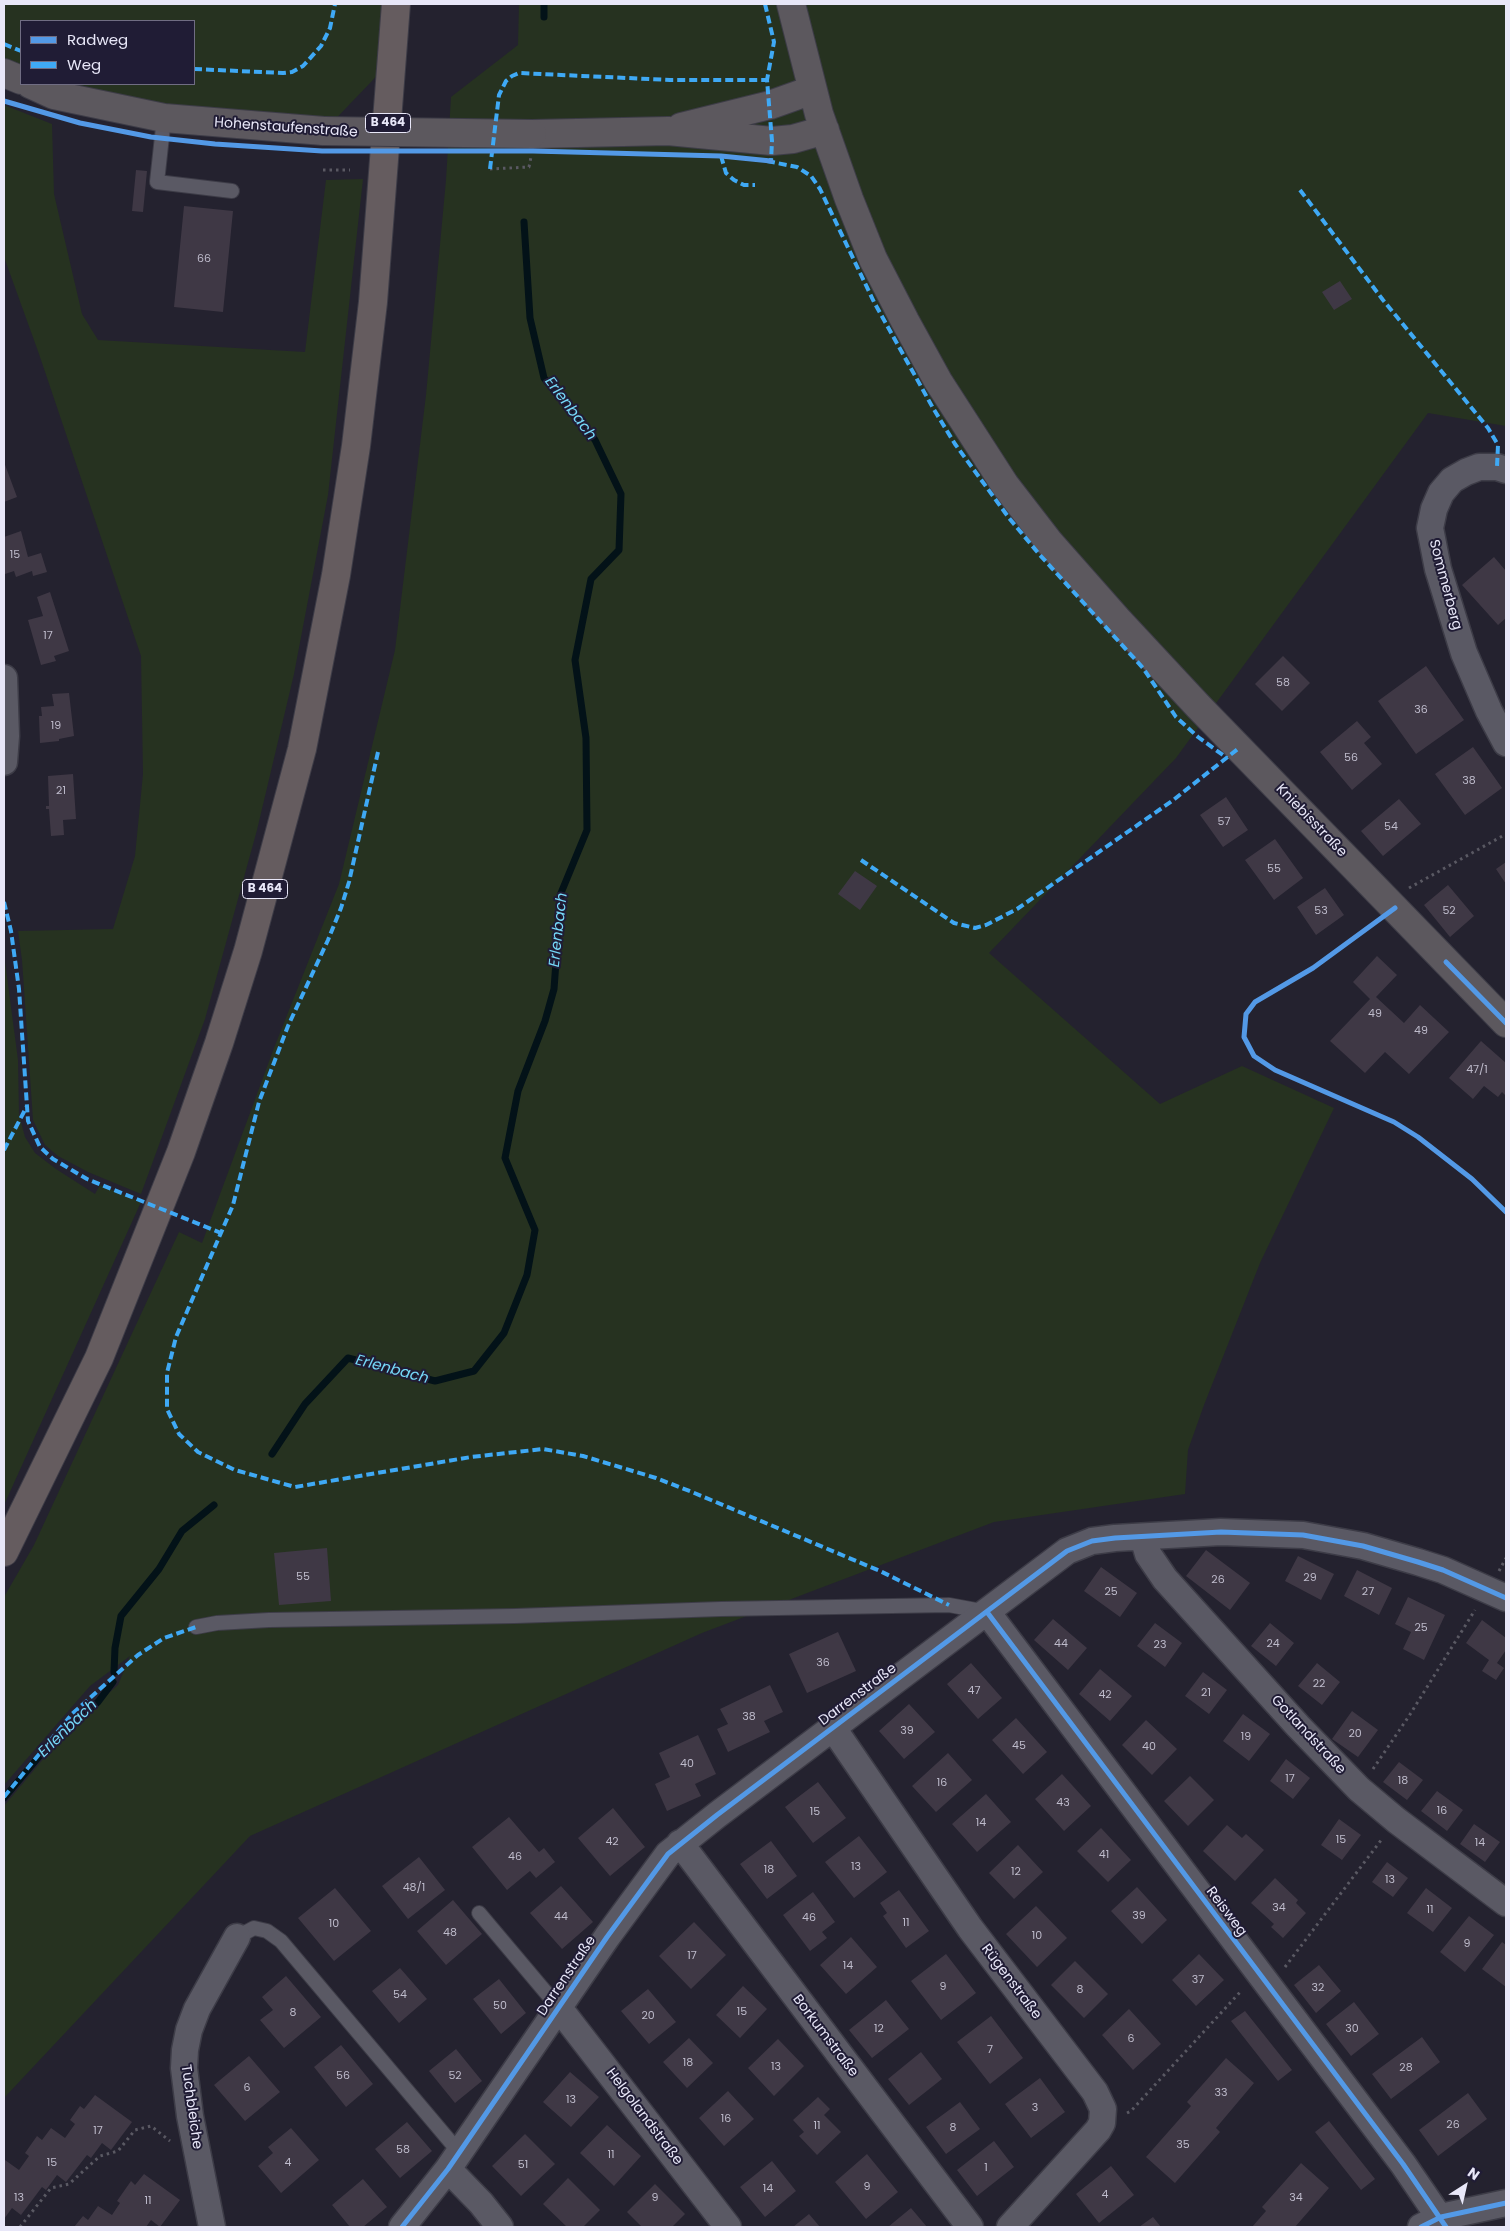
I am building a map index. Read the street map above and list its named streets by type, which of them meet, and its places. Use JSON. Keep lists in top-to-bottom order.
{
  "streets": {
    "main road": ["B 464"],
    "street": [
      "Hohenstaufenstraße",
      "Sommerberg",
      "Kniebisstraße",
      "Darrenstraße",
      "Gotlandstraße",
      "Reisweg",
      "Rügenstraße",
      "Borkumstraße",
      "Tuchbleiche",
      "Helgolandstraße"
    ]
  },
  "crossings": [
    ["Hohenstaufenstraße", "Kniebisstraße"],
    ["Darrenstraße", "Gotlandstraße"],
    ["Darrenstraße", "Reisweg"],
    ["Darrenstraße", "Rügenstraße"],
    ["Darrenstraße", "Borkumstraße"],
    ["Darrenstraße", "Helgolandstraße"]
  ],
  "water": ["Erlenbach"],
  "house_numbers": [
    "66",
    "15",
    "17",
    "58",
    "36",
    "19",
    "56",
    "38",
    "21",
    "57",
    "54",
    "55",
    "53",
    "52",
    "49",
    "49",
    "47/1",
    "55",
    "29",
    "26",
    "25",
    "27",
    "25",
    "44",
    "24",
    "23",
    "36",
    "22",
    "47",
    "21",
    "42",
    "38",
    "39",
    "20",
    "19",
    "45",
    "40",
    "40",
    "17",
    "18",
    "16",
    "43",
    "16",
    "15",
    "14",
    "15",
    "42",
    "14",
    "41",
    "46",
    "13",
    "18",
    "12",
    "13",
    "48/1",
    "34",
    "11",
    "39",
    "44",
    "46",
    "11",
    "10",
    "48",
    "10",
    "9",
    "17",
    "14",
    "37",
    "9",
    "32",
    "8",
    "54",
    "50",
    "15",
    "8",
    "20",
    "12",
    "30",
    "6",
    "7",
    "18",
    "13",
    "28",
    "56",
    "52",
    "6",
    "33",
    "13",
    "3",
    "16",
    "26",
    "11",
    "8",
    "17",
    "35",
    "58",
    "11",
    "15",
    "4",
    "51",
    "1",
    "9",
    "14",
    "4",
    "13",
    "9",
    "34",
    "11"
  ],
  "legend": ["Radweg", "Weg"],
  "north": "top right"
}
